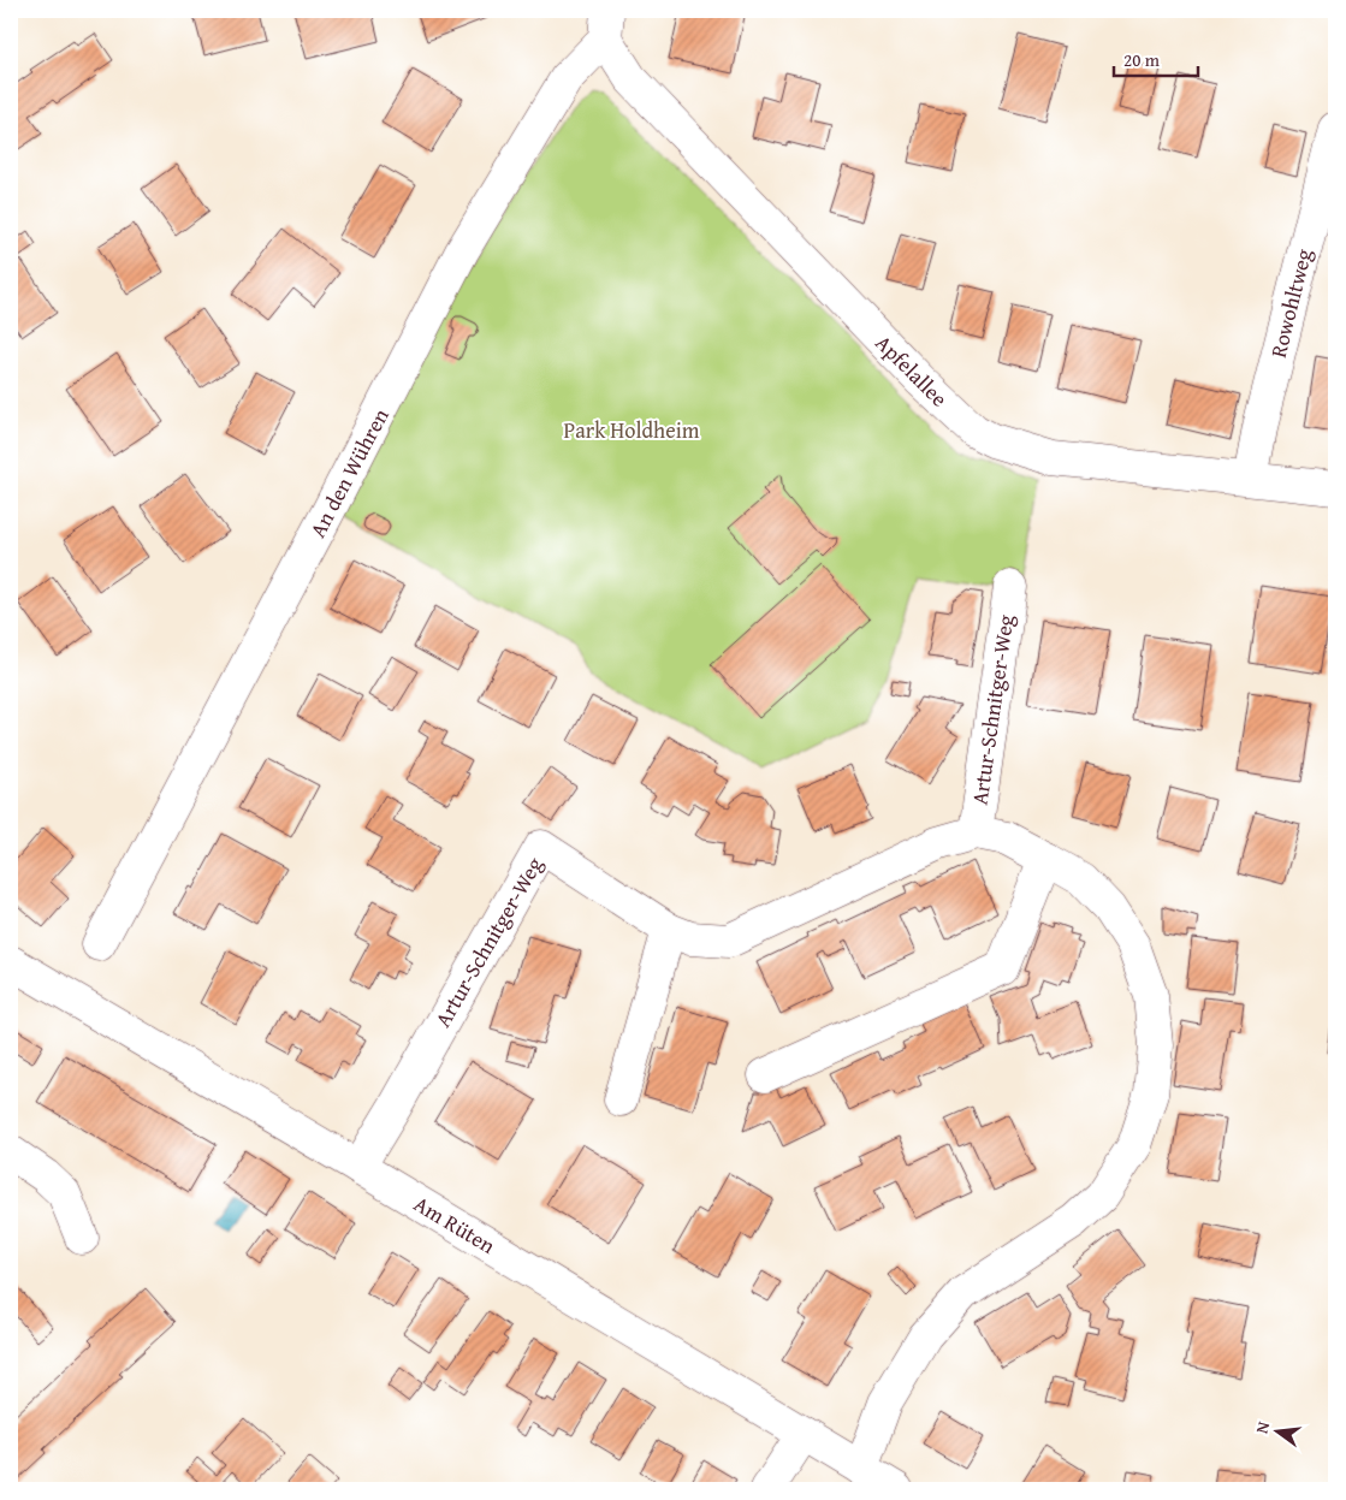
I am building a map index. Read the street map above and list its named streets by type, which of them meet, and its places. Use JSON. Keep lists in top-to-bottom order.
{
  "streets": {
    "street": [
      "Rowohltweg",
      "Apfelallee",
      "An den Wühren",
      "Artur-Schnitger-Weg",
      "Am Rüten"
    ]
  },
  "crossings": [
    ["Rowohltweg", "Apfelallee"],
    ["Apfelallee", "An den Wühren"],
    ["Artur-Schnitger-Weg", "Am Rüten"]
  ],
  "parks": ["Park Holdheim"],
  "scale_bar": "20 m",
  "north": "left"
}
